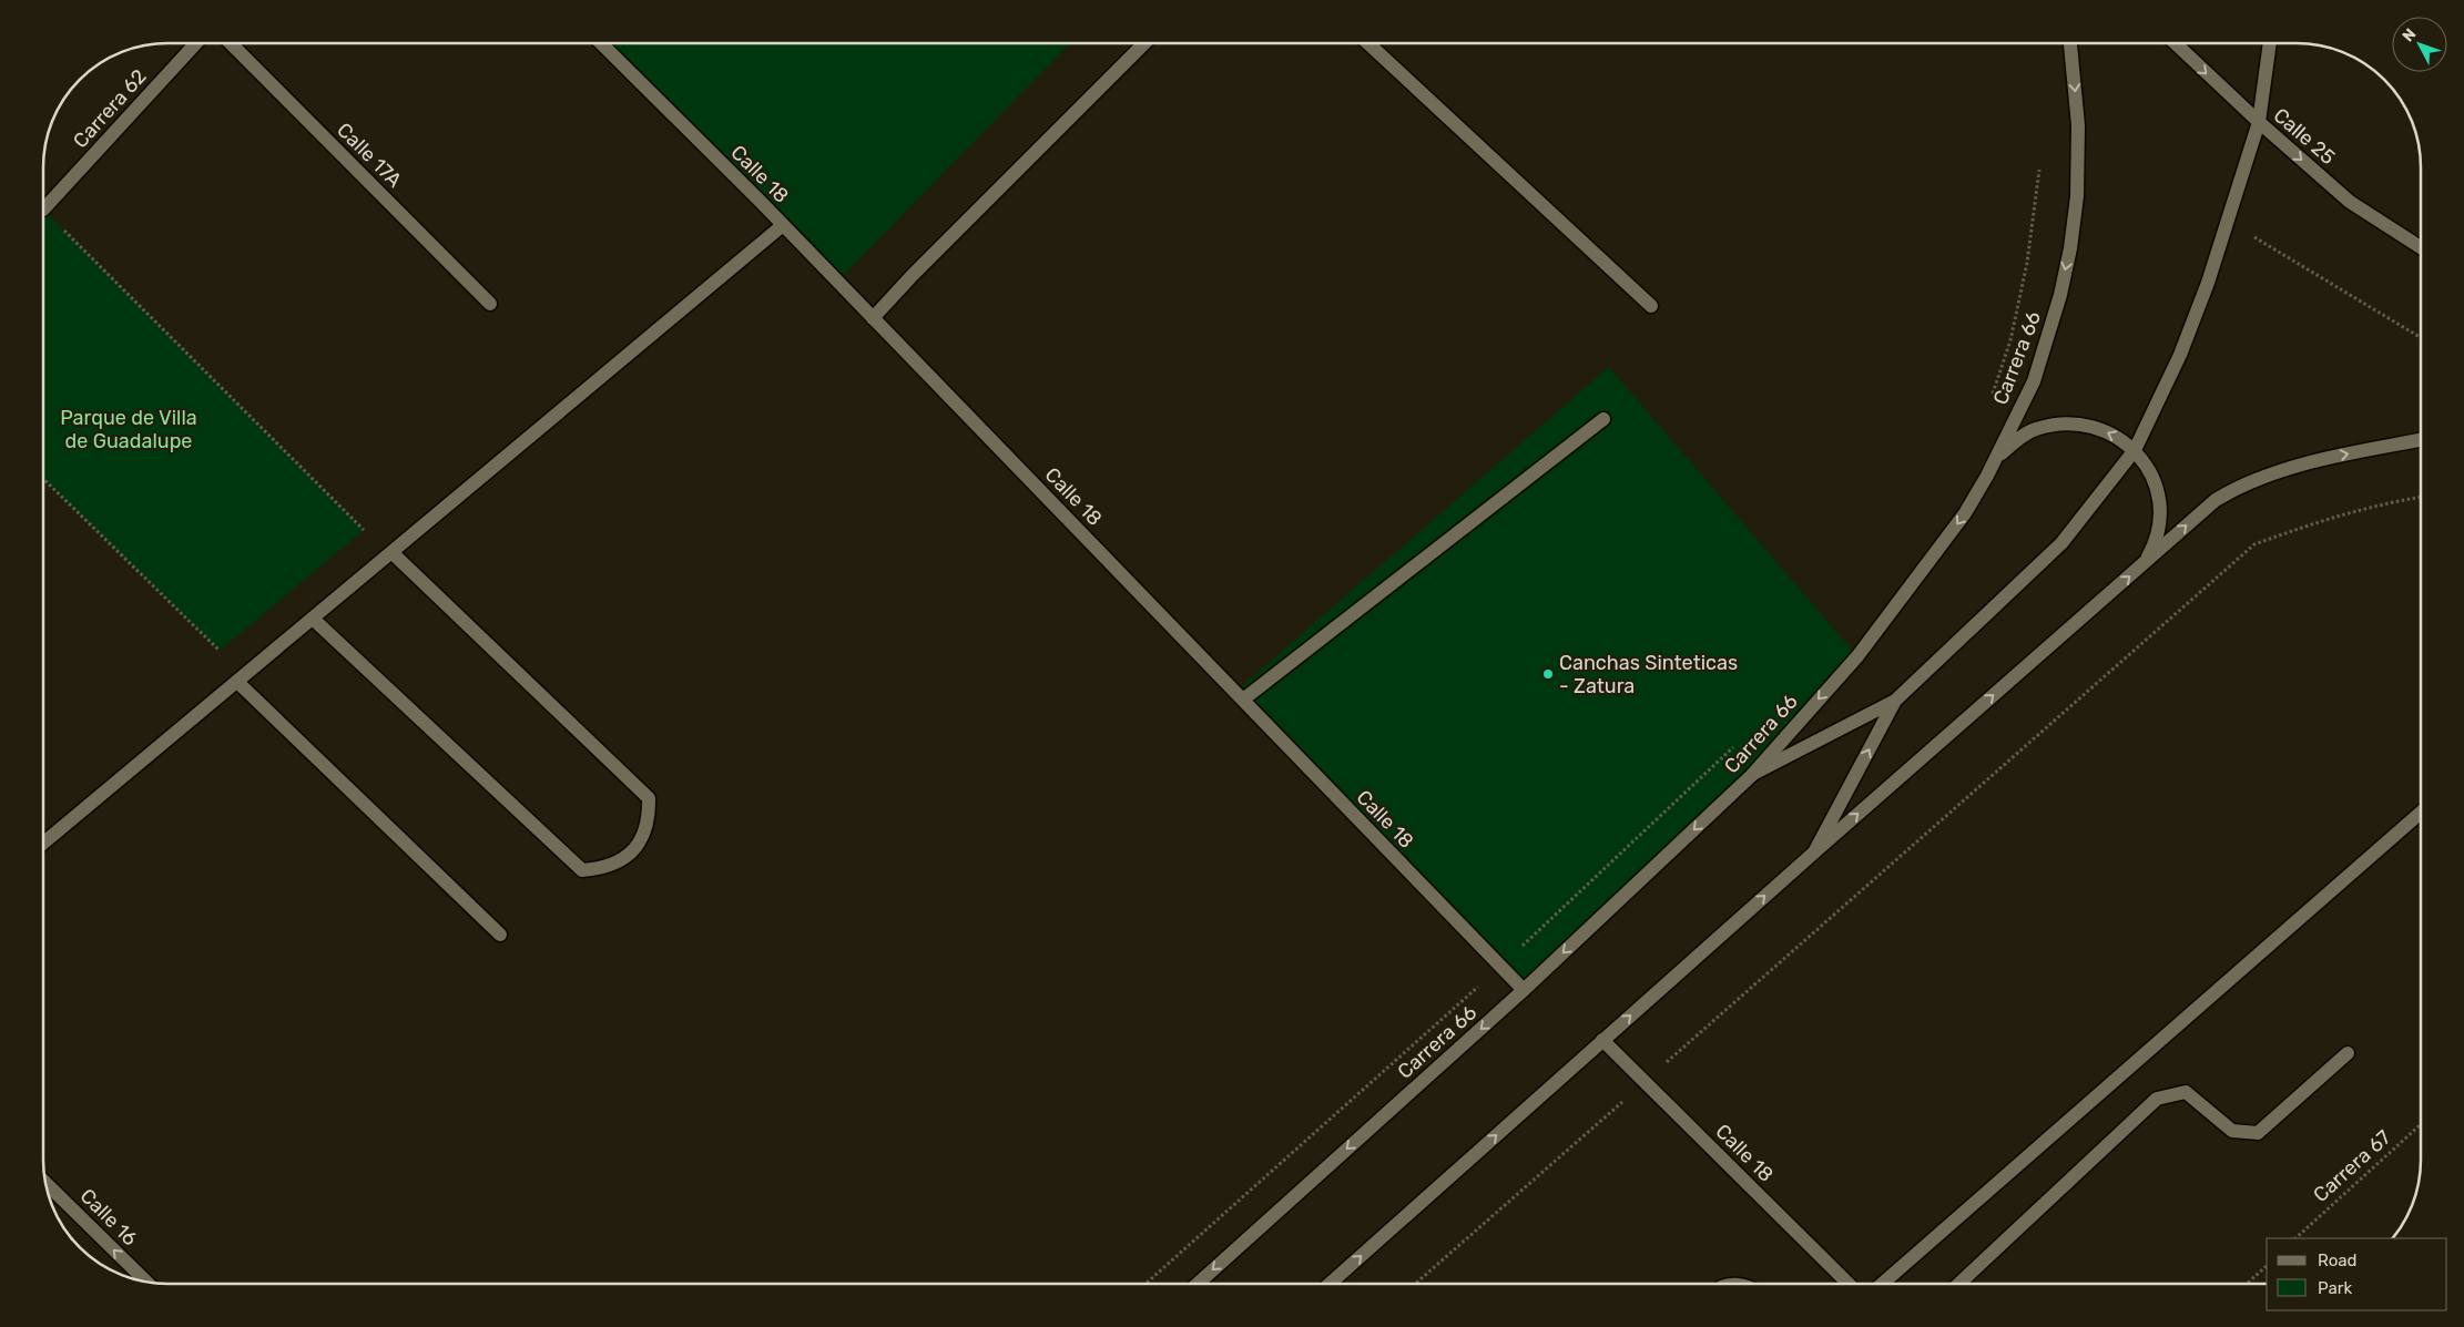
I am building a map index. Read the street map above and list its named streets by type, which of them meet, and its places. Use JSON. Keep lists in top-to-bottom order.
{
  "streets": {
    "main road": [
      "Carrera 62",
      "Calle 25",
      "Calle 17A",
      "Calle 18",
      "Carrera 66",
      "Calle 16"
    ],
    "path": ["Carrera 67"]
  },
  "crossings": [
    ["Calle 18", "Carrera 66"]
  ],
  "one_way": ["Calle 25", "Calle 16"],
  "parks": ["Parque de Villa de Guadalupe"],
  "places": ["Canchas Sinteticas - Zatura"],
  "legend": ["Road", "Park"],
  "north": "top left"
}
